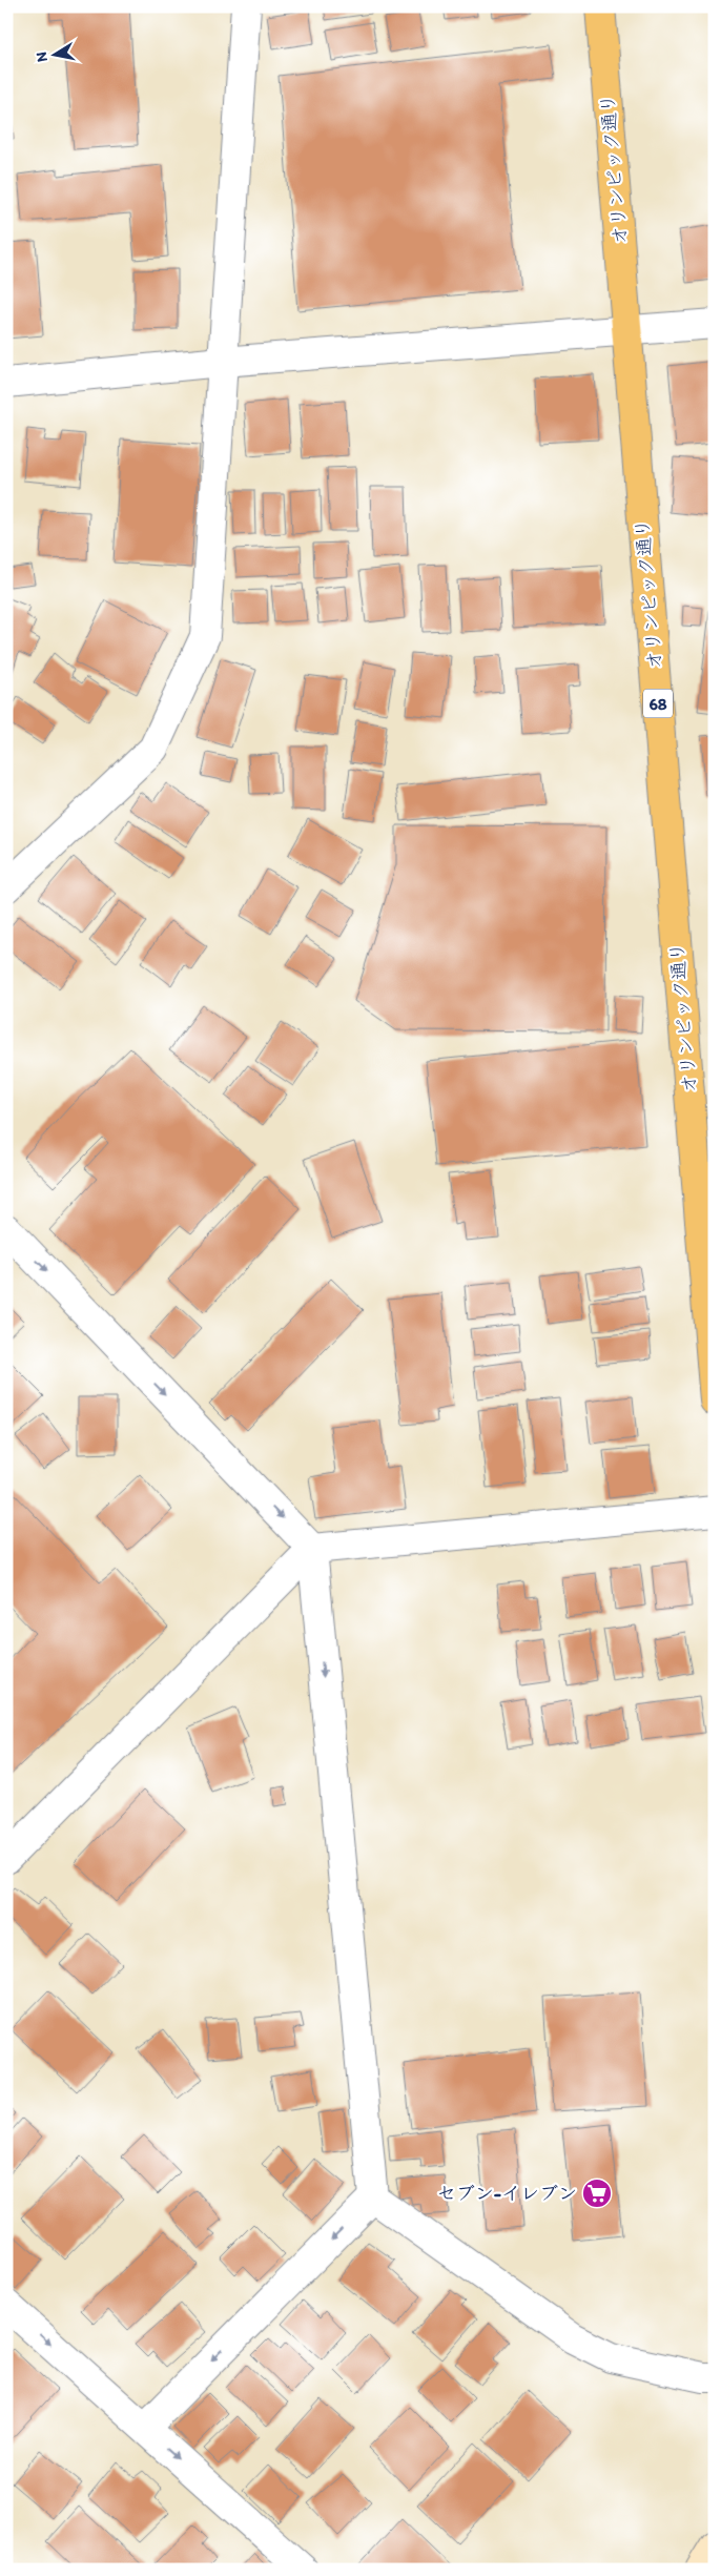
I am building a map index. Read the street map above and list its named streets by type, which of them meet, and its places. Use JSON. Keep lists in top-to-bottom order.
{
  "streets": {
    "main road": ["オリンピック通り", "68"]
  },
  "places": {
    "supermarket": ["セブン-イレブン"]
  },
  "north": "left"
}
